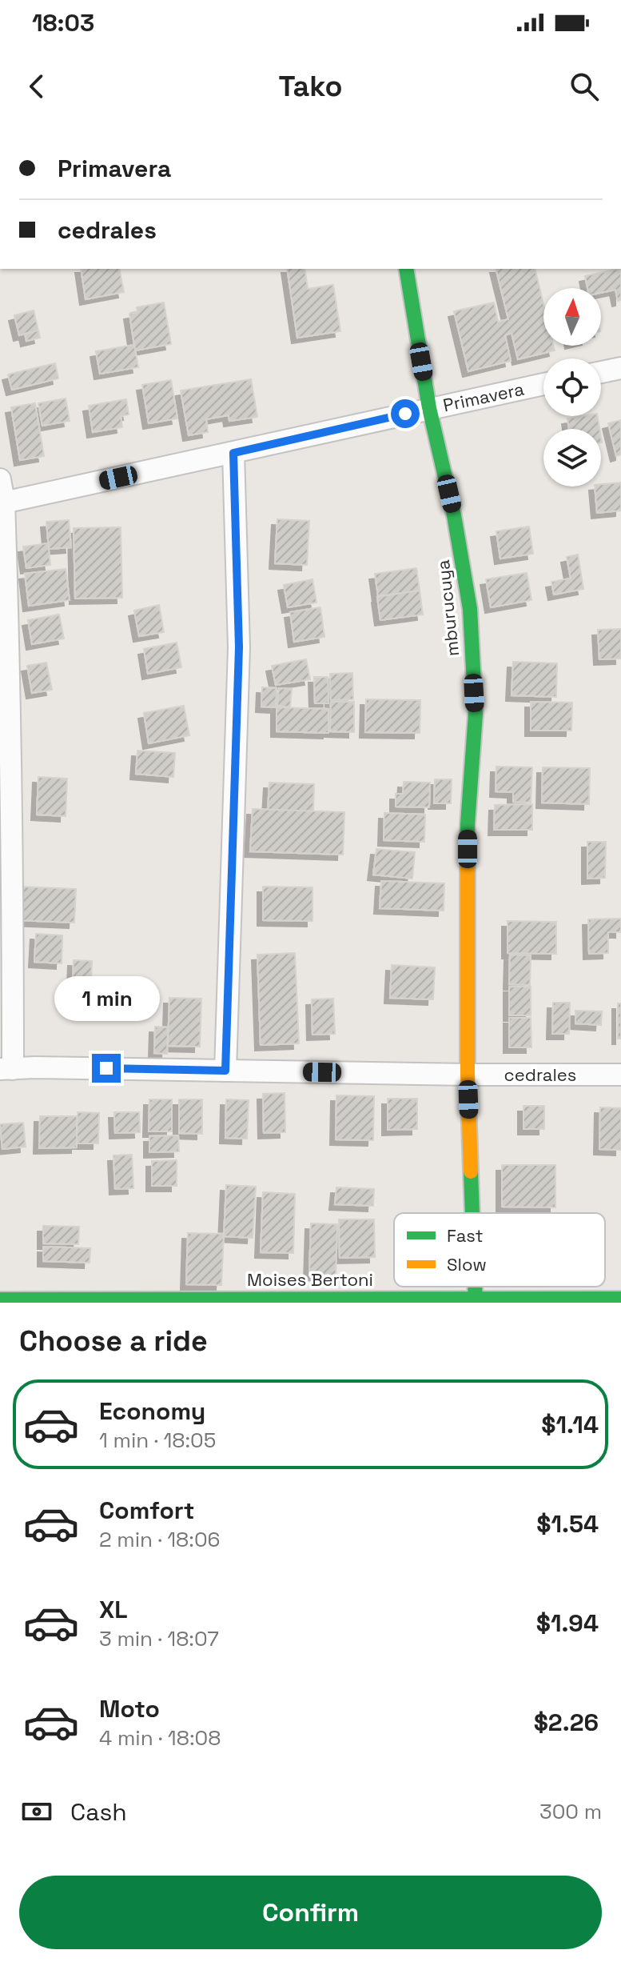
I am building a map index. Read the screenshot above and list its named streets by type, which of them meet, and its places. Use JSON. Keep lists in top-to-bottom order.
{
  "streets": {
    "street": [
      "Primavera",
      "mburucuya",
      "cedrales",
      "Moises Bertoni"
    ]
  },
  "crossings": [
    ["Primavera", "mburucuya"],
    ["mburucuya", "cedrales"]
  ],
  "legend": ["Fast", "Slow"],
  "north": "top",
  "page": {
    "status": "18:03",
    "header": "Tako",
    "banner": ["Primavera", "cedrales"],
    "bubble": "1 min",
    "heading": "Choose a ride",
    "list": [
      {
        "name": "Economy",
        "note": "1 min · 18:05",
        "value": "$1.14"
      },
      {
        "name": "Comfort",
        "note": "2 min · 18:06",
        "value": "$1.54"
      },
      {
        "name": "XL",
        "note": "3 min · 18:07",
        "value": "$1.94"
      },
      {
        "name": "Moto",
        "note": "4 min · 18:08",
        "value": "$2.26"
      }
    ],
    "pay": ["Cash", "300 m"],
    "buttons": "Confirm"
  }
}
